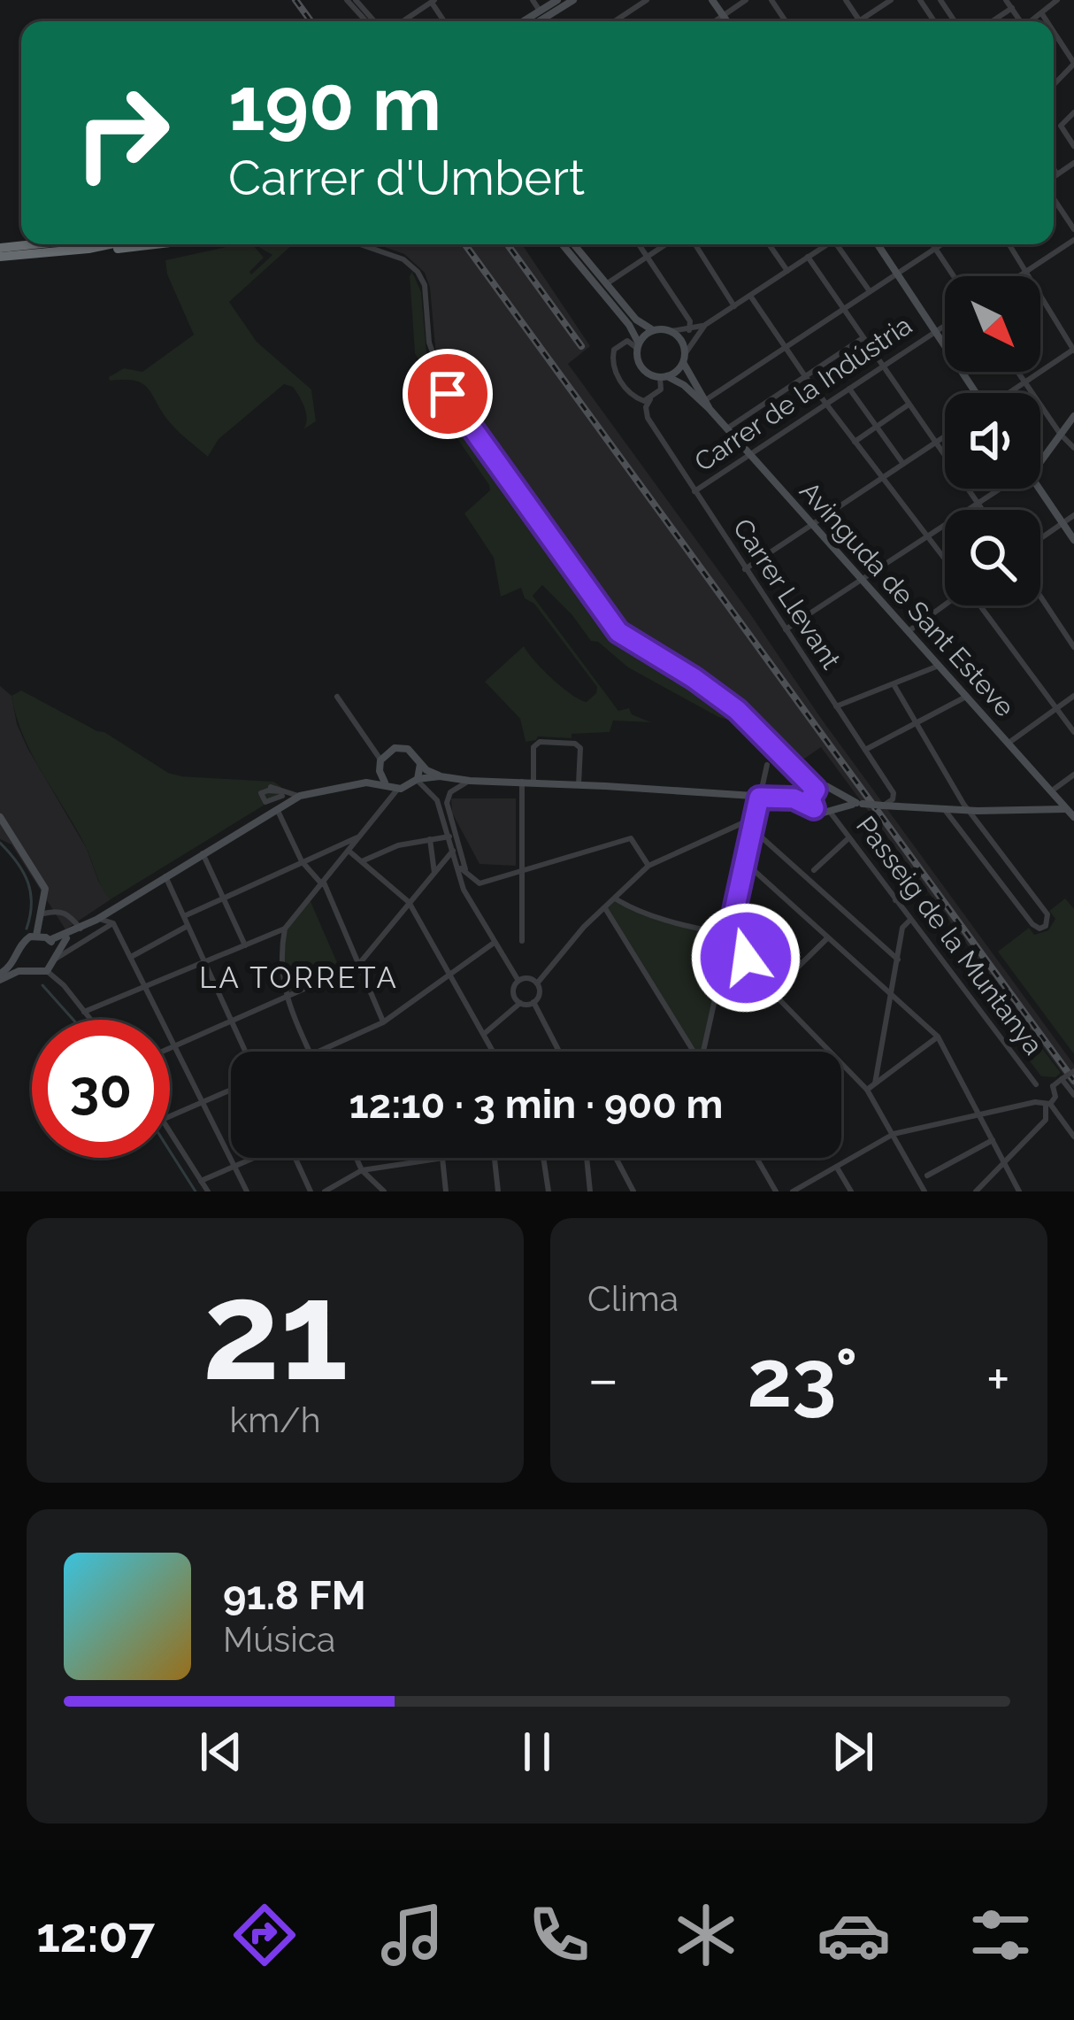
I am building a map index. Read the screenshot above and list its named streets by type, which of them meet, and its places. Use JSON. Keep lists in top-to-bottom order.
{
  "streets": {
    "street": [
      "Carrer de la Indústria",
      "Carrer Llevant",
      "Avinguda de Sant Esteve",
      "Passeig de la Muntanya"
    ]
  },
  "crossings": [
    ["Carrer de la Indústria", "Carrer Llevant"],
    ["Carrer de la Indústria", "Avinguda de Sant Esteve"]
  ],
  "districts": ["LA TORRETA"],
  "north": "bottom right",
  "page": {
    "turn": ["190 m", "Carrer d'Umbert"],
    "limit": "30",
    "trip": "12:10 · 3 min · 900 m",
    "tile": [
      ["21", "km/h"],
      "Clima"
    ],
    "heat": ["−", "23°", "+"],
    "song": ["91.8 FM", "Música"],
    "tabs": "12:07"
  }
}
